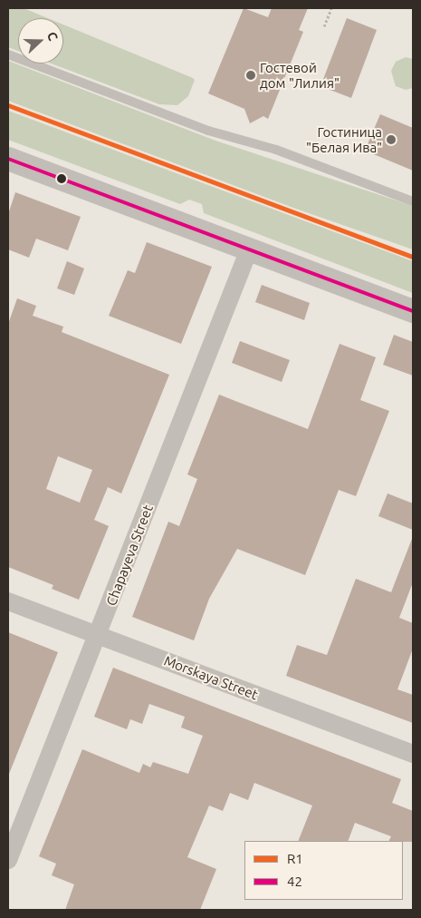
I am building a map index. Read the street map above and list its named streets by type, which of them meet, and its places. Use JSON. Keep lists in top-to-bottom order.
{
  "streets": {
    "street": ["Chapayeva Street", "Morskaya Street"]
  },
  "crossings": [
    ["Chapayeva Street", "Morskaya Street"]
  ],
  "places": ["Гостевой дом \"Лилия\"", "Гостиница \"Белая Ива\""],
  "lines": ["transit line R1", "transit line 42"],
  "legend": ["R1", "42"],
  "north": "right"
}
